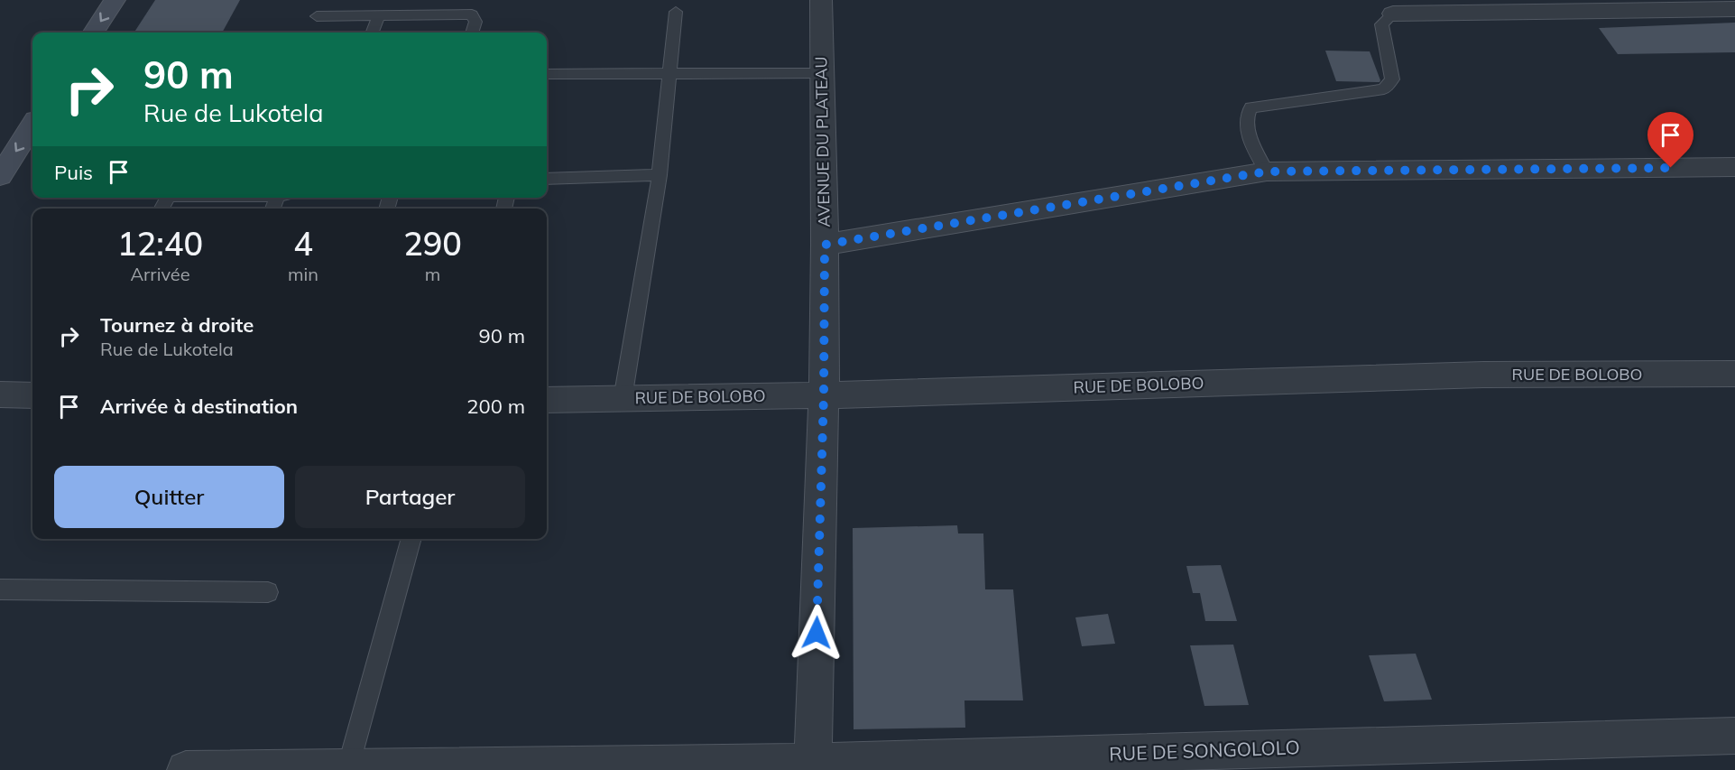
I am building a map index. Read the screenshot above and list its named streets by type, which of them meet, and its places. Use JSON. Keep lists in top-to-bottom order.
{
  "streets": {
    "street": ["AVENUE DU PLATEAU", "RUE DE BOLOBO", "RUE DE SONGOLOLO"]
  },
  "crossings": [
    ["AVENUE DU PLATEAU", "RUE DE BOLOBO"],
    ["AVENUE DU PLATEAU", "RUE DE SONGOLOLO"]
  ],
  "page": {
    "turn": ["90 m", "Rue de Lukotela"],
    "then": "Puis",
    "eta": [
      "12:40",
      "Arrivée",
      "4",
      "min",
      "290",
      "m"
    ],
    "list": [
      {
        "name": "Tournez à droite",
        "note": "Rue de Lukotela",
        "value": "90 m"
      },
      {
        "name": "Arrivée à destination",
        "value": "200 m"
      }
    ],
    "buttons": ["Quitter", "Partager"]
  }
}
